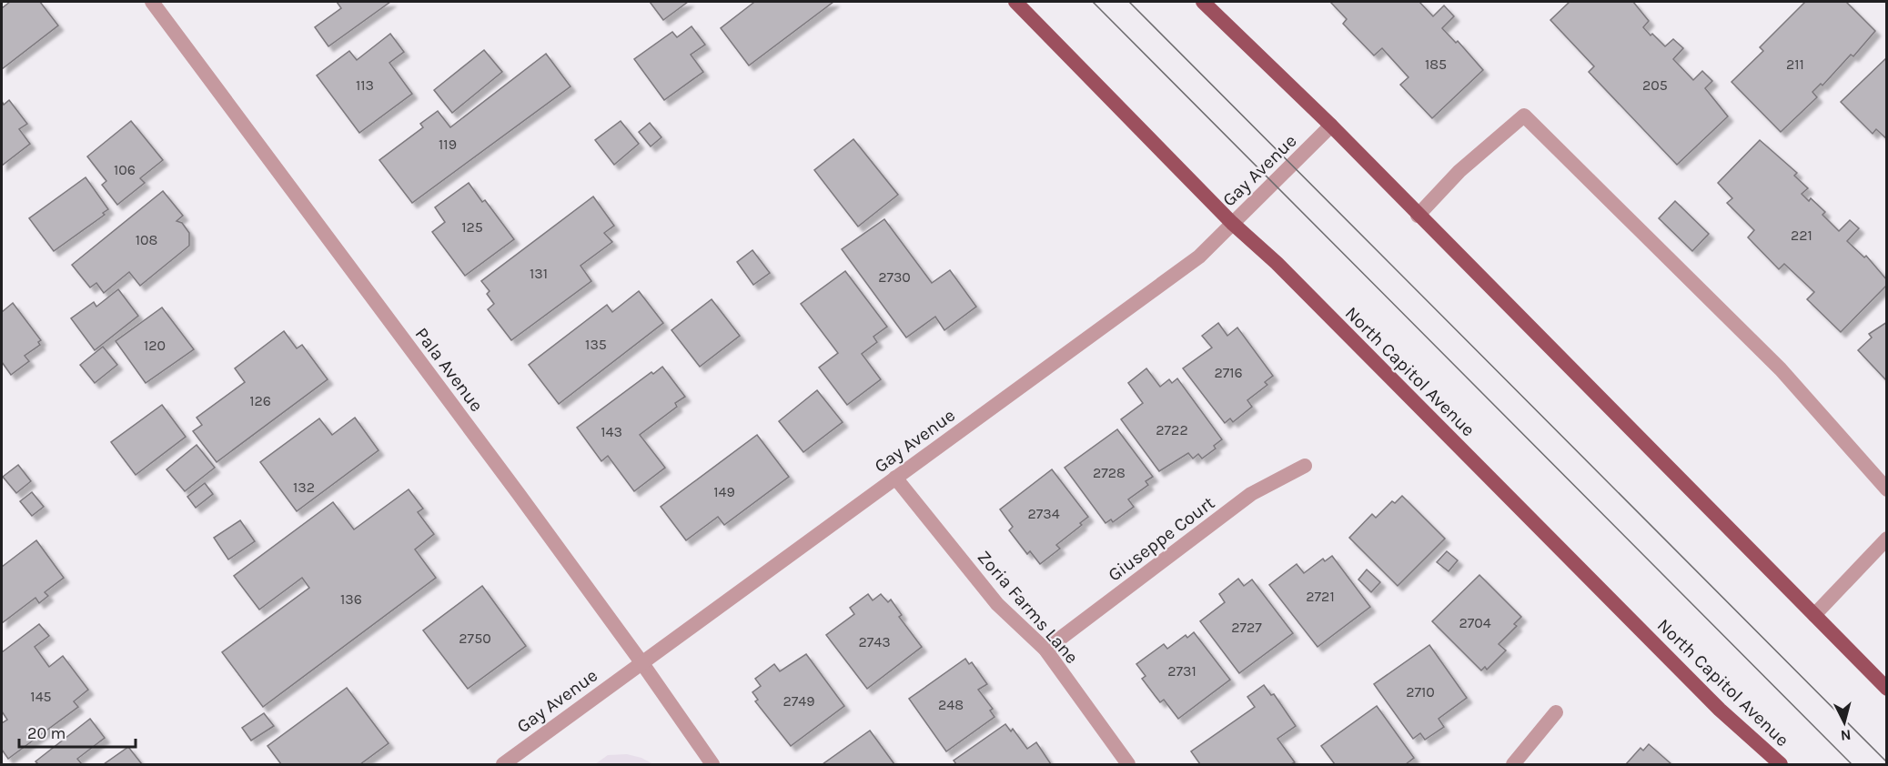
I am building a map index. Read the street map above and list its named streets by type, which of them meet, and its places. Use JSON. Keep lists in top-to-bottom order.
{
  "streets": {
    "main road": ["North Capitol Avenue"],
    "street": [
      "Gay Avenue",
      "Pala Avenue",
      "Giuseppe Court",
      "Zoria Farms Lane"
    ]
  },
  "crossings": [
    ["Gay Avenue", "Pala Avenue"],
    ["Gay Avenue", "North Capitol Avenue"],
    ["Gay Avenue", "Zoria Farms Lane"],
    ["Giuseppe Court", "Zoria Farms Lane"]
  ],
  "house_numbers": [
    "185",
    "211",
    "113",
    "205",
    "119",
    "106",
    "125",
    "221",
    "108",
    "131",
    "2730",
    "135",
    "120",
    "2716",
    "126",
    "2722",
    "143",
    "2728",
    "132",
    "149",
    "2734",
    "2721",
    "136",
    "2704",
    "2727",
    "2750",
    "2743",
    "2731",
    "2710",
    "145",
    "2749",
    "248"
  ],
  "scale_bar": "20 m",
  "north": "bottom"
}
